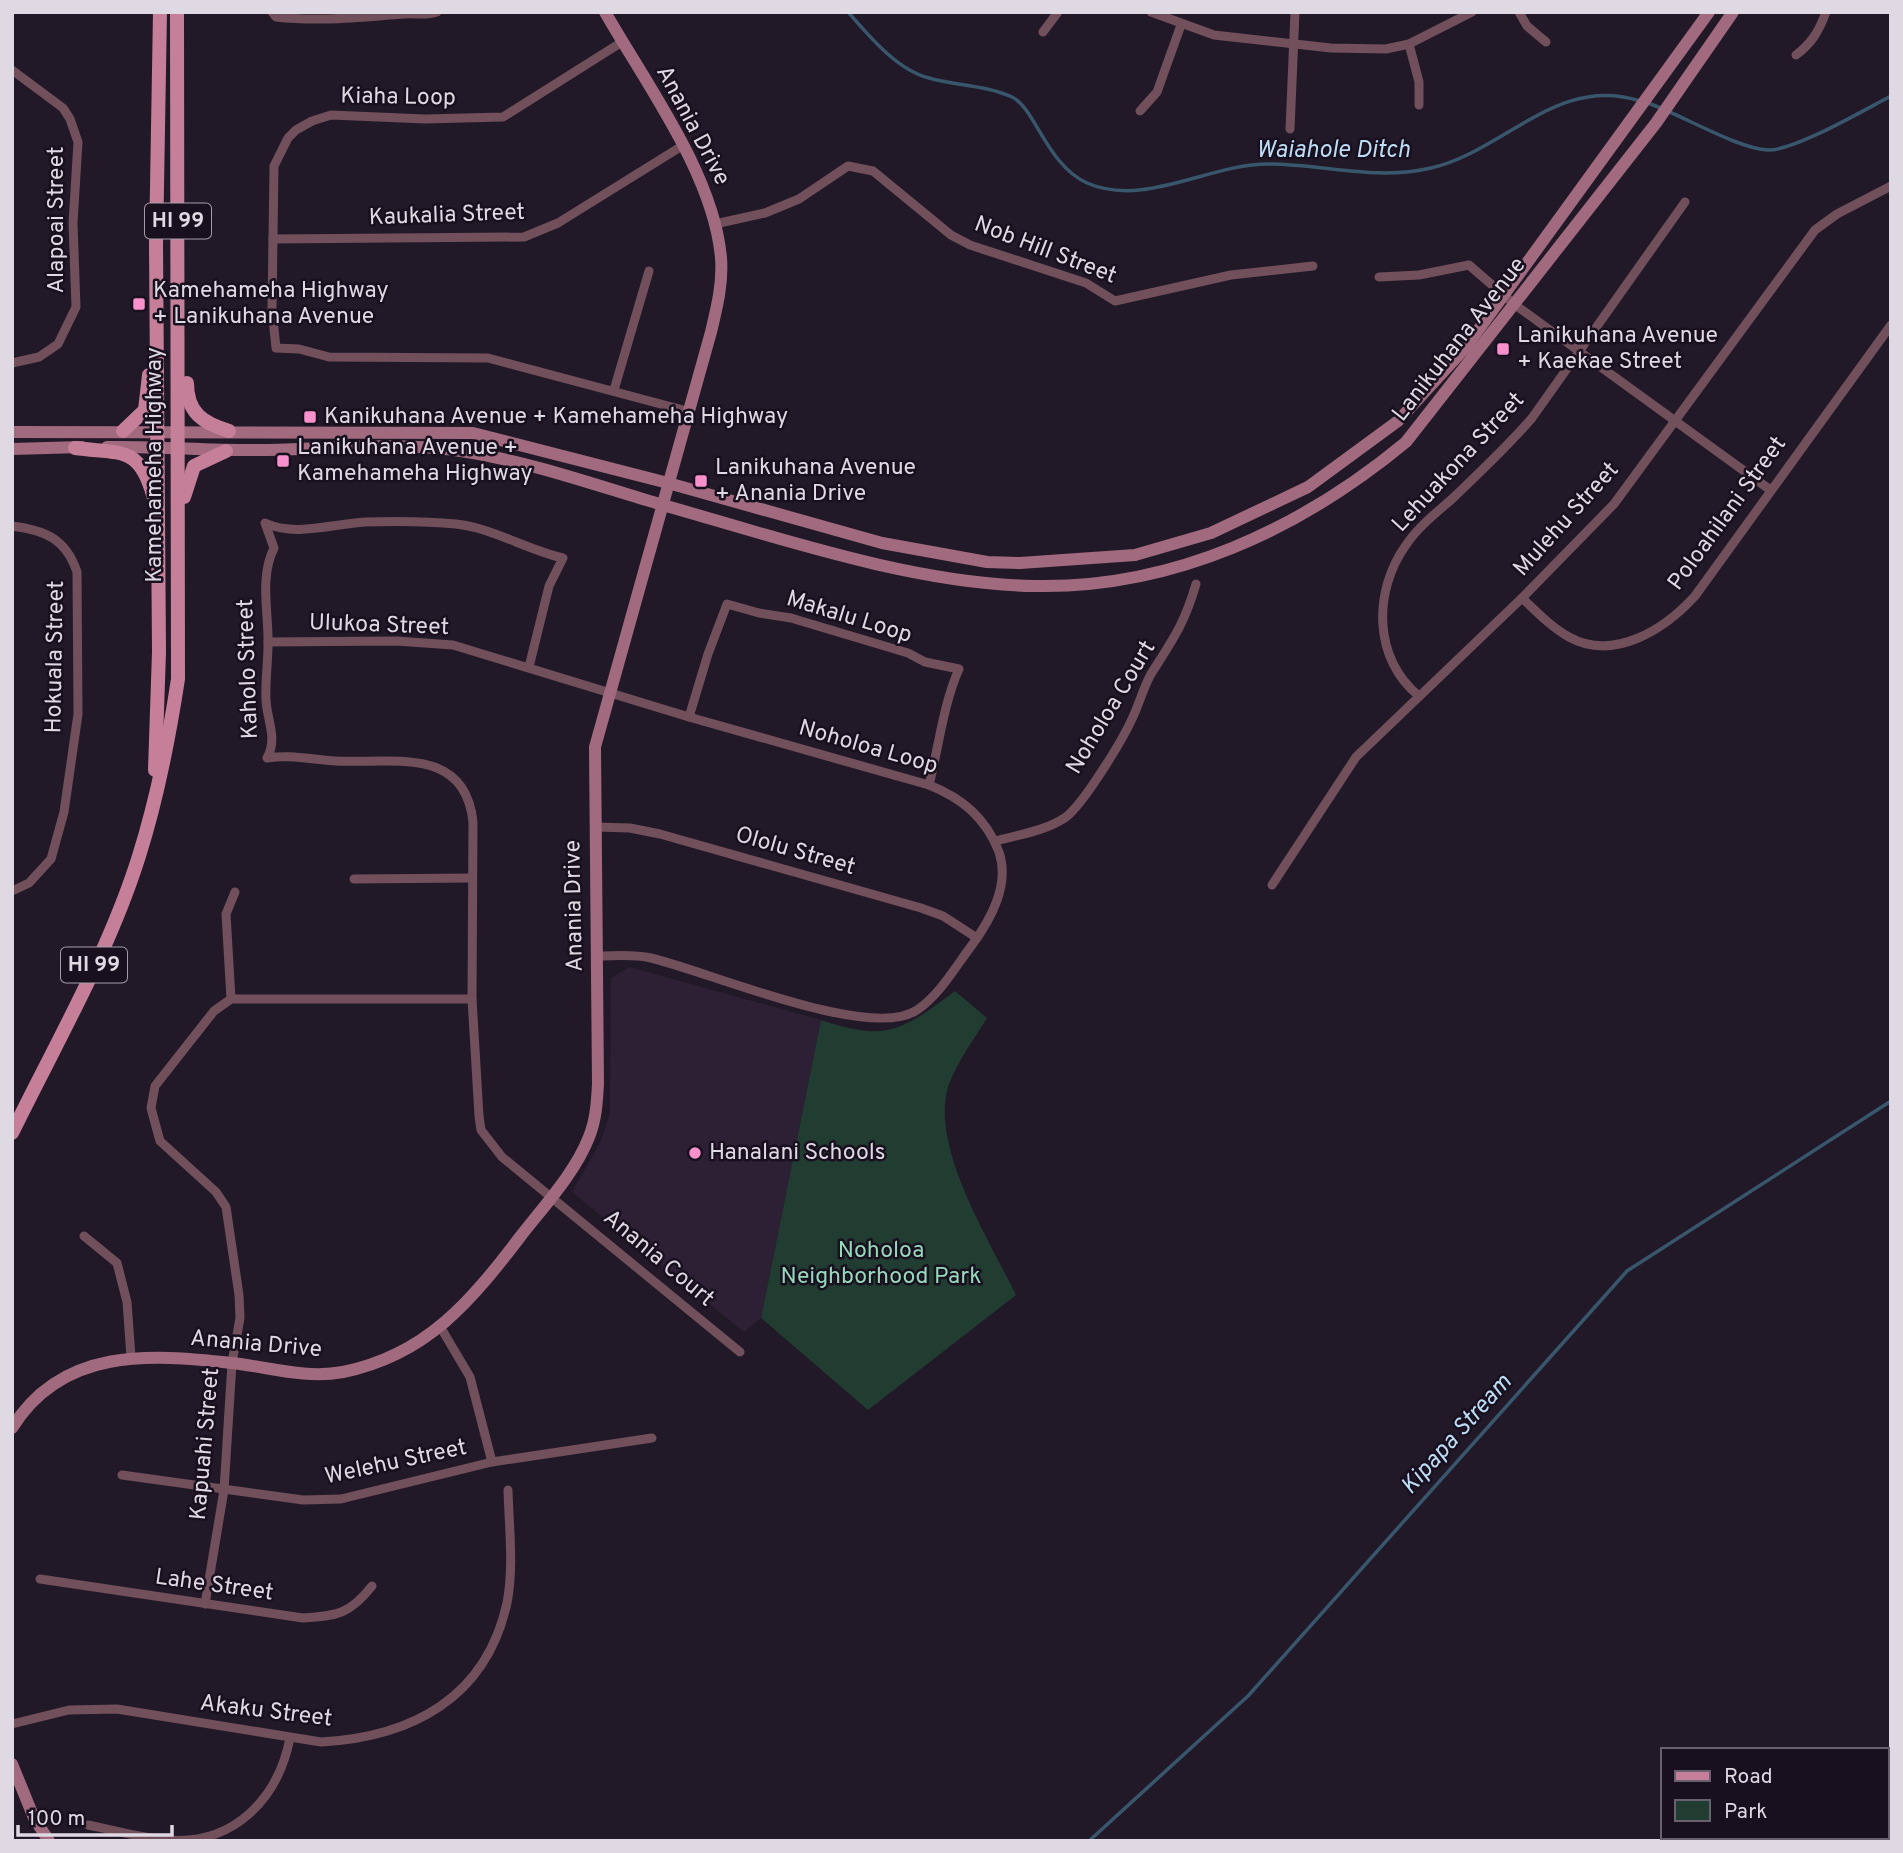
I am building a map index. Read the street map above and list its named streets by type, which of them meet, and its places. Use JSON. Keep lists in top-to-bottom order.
{
  "streets": {
    "main road": [
      "Anania Drive",
      "HI 99",
      "Lanikuhana Avenue",
      "Kamehameha Highway"
    ],
    "street": [
      "Kiaha Loop",
      "Kaukalia Street",
      "Alapoai Street",
      "Nob Hill Street",
      "Lehuakona Street",
      "Poloahilani Street",
      "Mulehu Street",
      "Makalu Loop",
      "Ulukoa Street",
      "Hokuala Street",
      "Kaholo Street",
      "Noholoa Court",
      "Noholoa Loop",
      "Ololu Street",
      "Anania Court",
      "Kapuahi Street",
      "Welehu Street",
      "Lahe Street",
      "Akaku Street"
    ]
  },
  "crossings": [
    ["Kiaha Loop", "Anania Drive"],
    ["Kiaha Loop", "Kaukalia Street"],
    ["Anania Drive", "Kaukalia Street"],
    ["Anania Drive", "Nob Hill Street"],
    ["Anania Drive", "Lanikuhana Avenue"],
    ["Anania Drive", "Ulukoa Street"],
    ["Anania Drive", "Kaholo Street"],
    ["Anania Drive", "Noholoa Loop"],
    ["Anania Drive", "Ololu Street"],
    ["Anania Drive", "Anania Court"],
    ["Anania Drive", "Kapuahi Street"],
    ["Lanikuhana Avenue", "Kamehameha Highway"],
    ["Lehuakona Street", "Mulehu Street"],
    ["Poloahilani Street", "Mulehu Street"],
    ["Makalu Loop", "Noholoa Loop"],
    ["Ulukoa Street", "Kaholo Street"],
    ["Ulukoa Street", "Noholoa Loop"],
    ["Kaholo Street", "Anania Court"],
    ["Noholoa Court", "Noholoa Loop"],
    ["Noholoa Loop", "Ololu Street"],
    ["Kapuahi Street", "Welehu Street"],
    ["Kapuahi Street", "Lahe Street"]
  ],
  "water": ["Waiahole Ditch", "Kipapa Stream"],
  "parks": ["Noholoa Neighborhood Park"],
  "places": {
    "transit": [
      "Kamehameha Highway + Lanikuhana Avenue",
      "Lanikuhana Avenue + Kaekae Street",
      "Kanikuhana Avenue + Kamehameha Highway",
      "Lanikuhana Avenue + Kamehameha Highway",
      "Lanikuhana Avenue + Anania Drive"
    ],
    "other": ["Hanalani Schools"]
  },
  "legend": ["Road", "Park"],
  "scale_bar": "100 m"
}
